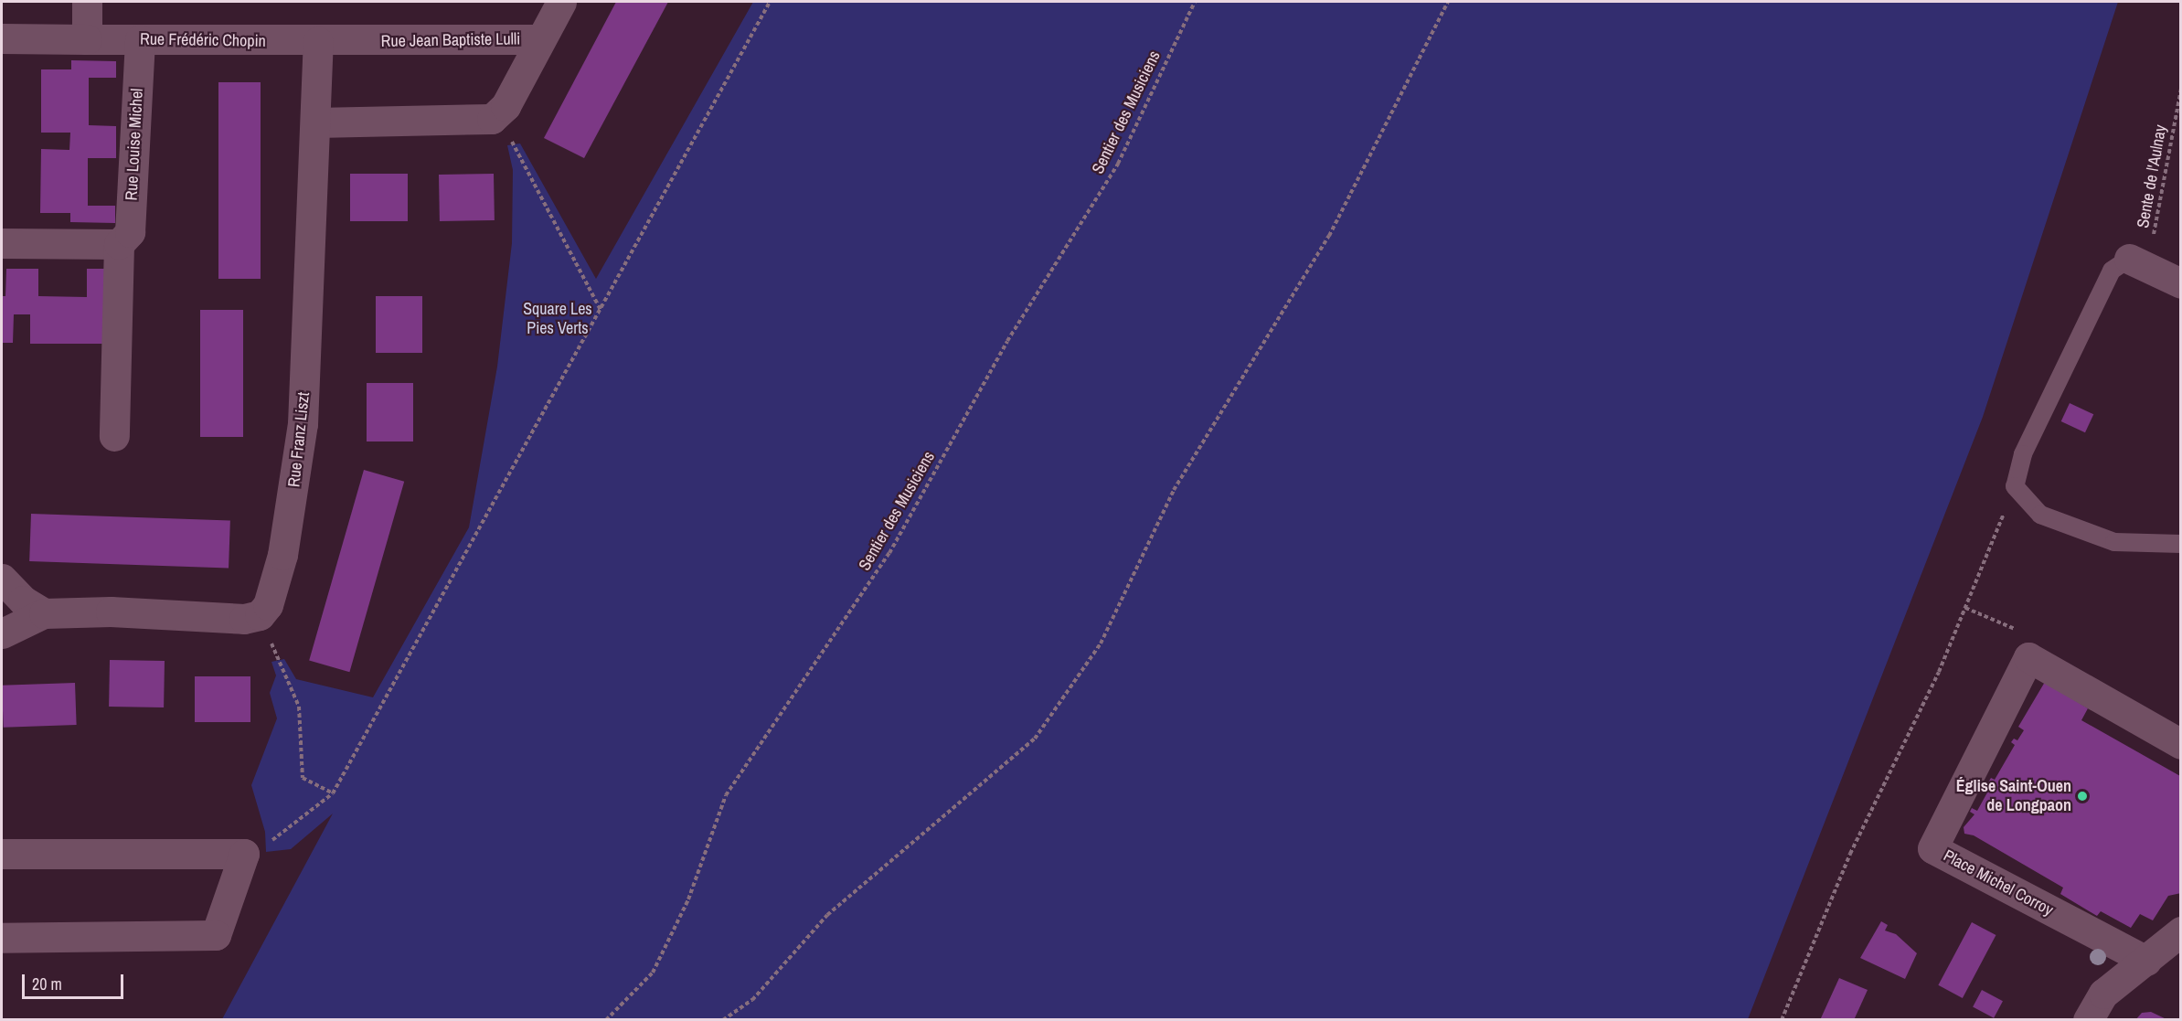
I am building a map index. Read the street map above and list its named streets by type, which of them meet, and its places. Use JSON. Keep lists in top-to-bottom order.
{
  "streets": {
    "street": [
      "Rue Frédéric Chopin",
      "Rue Jean Baptiste Lulli",
      "Rue Louise Michel",
      "Rue Franz Liszt",
      "Place Michel Corroy"
    ],
    "path": ["Sentier des Musiciens", "Sente de l'Aulnay"]
  },
  "crossings": [
    ["Rue Frédéric Chopin", "Rue Jean Baptiste Lulli"],
    ["Rue Frédéric Chopin", "Rue Louise Michel"],
    ["Rue Frédéric Chopin", "Rue Franz Liszt"],
    ["Rue Jean Baptiste Lulli", "Rue Franz Liszt"]
  ],
  "parks": ["Square Les Pies Verts"],
  "places": ["Église Saint-Ouen de Longpaon"],
  "scale_bar": "20 m"
}
